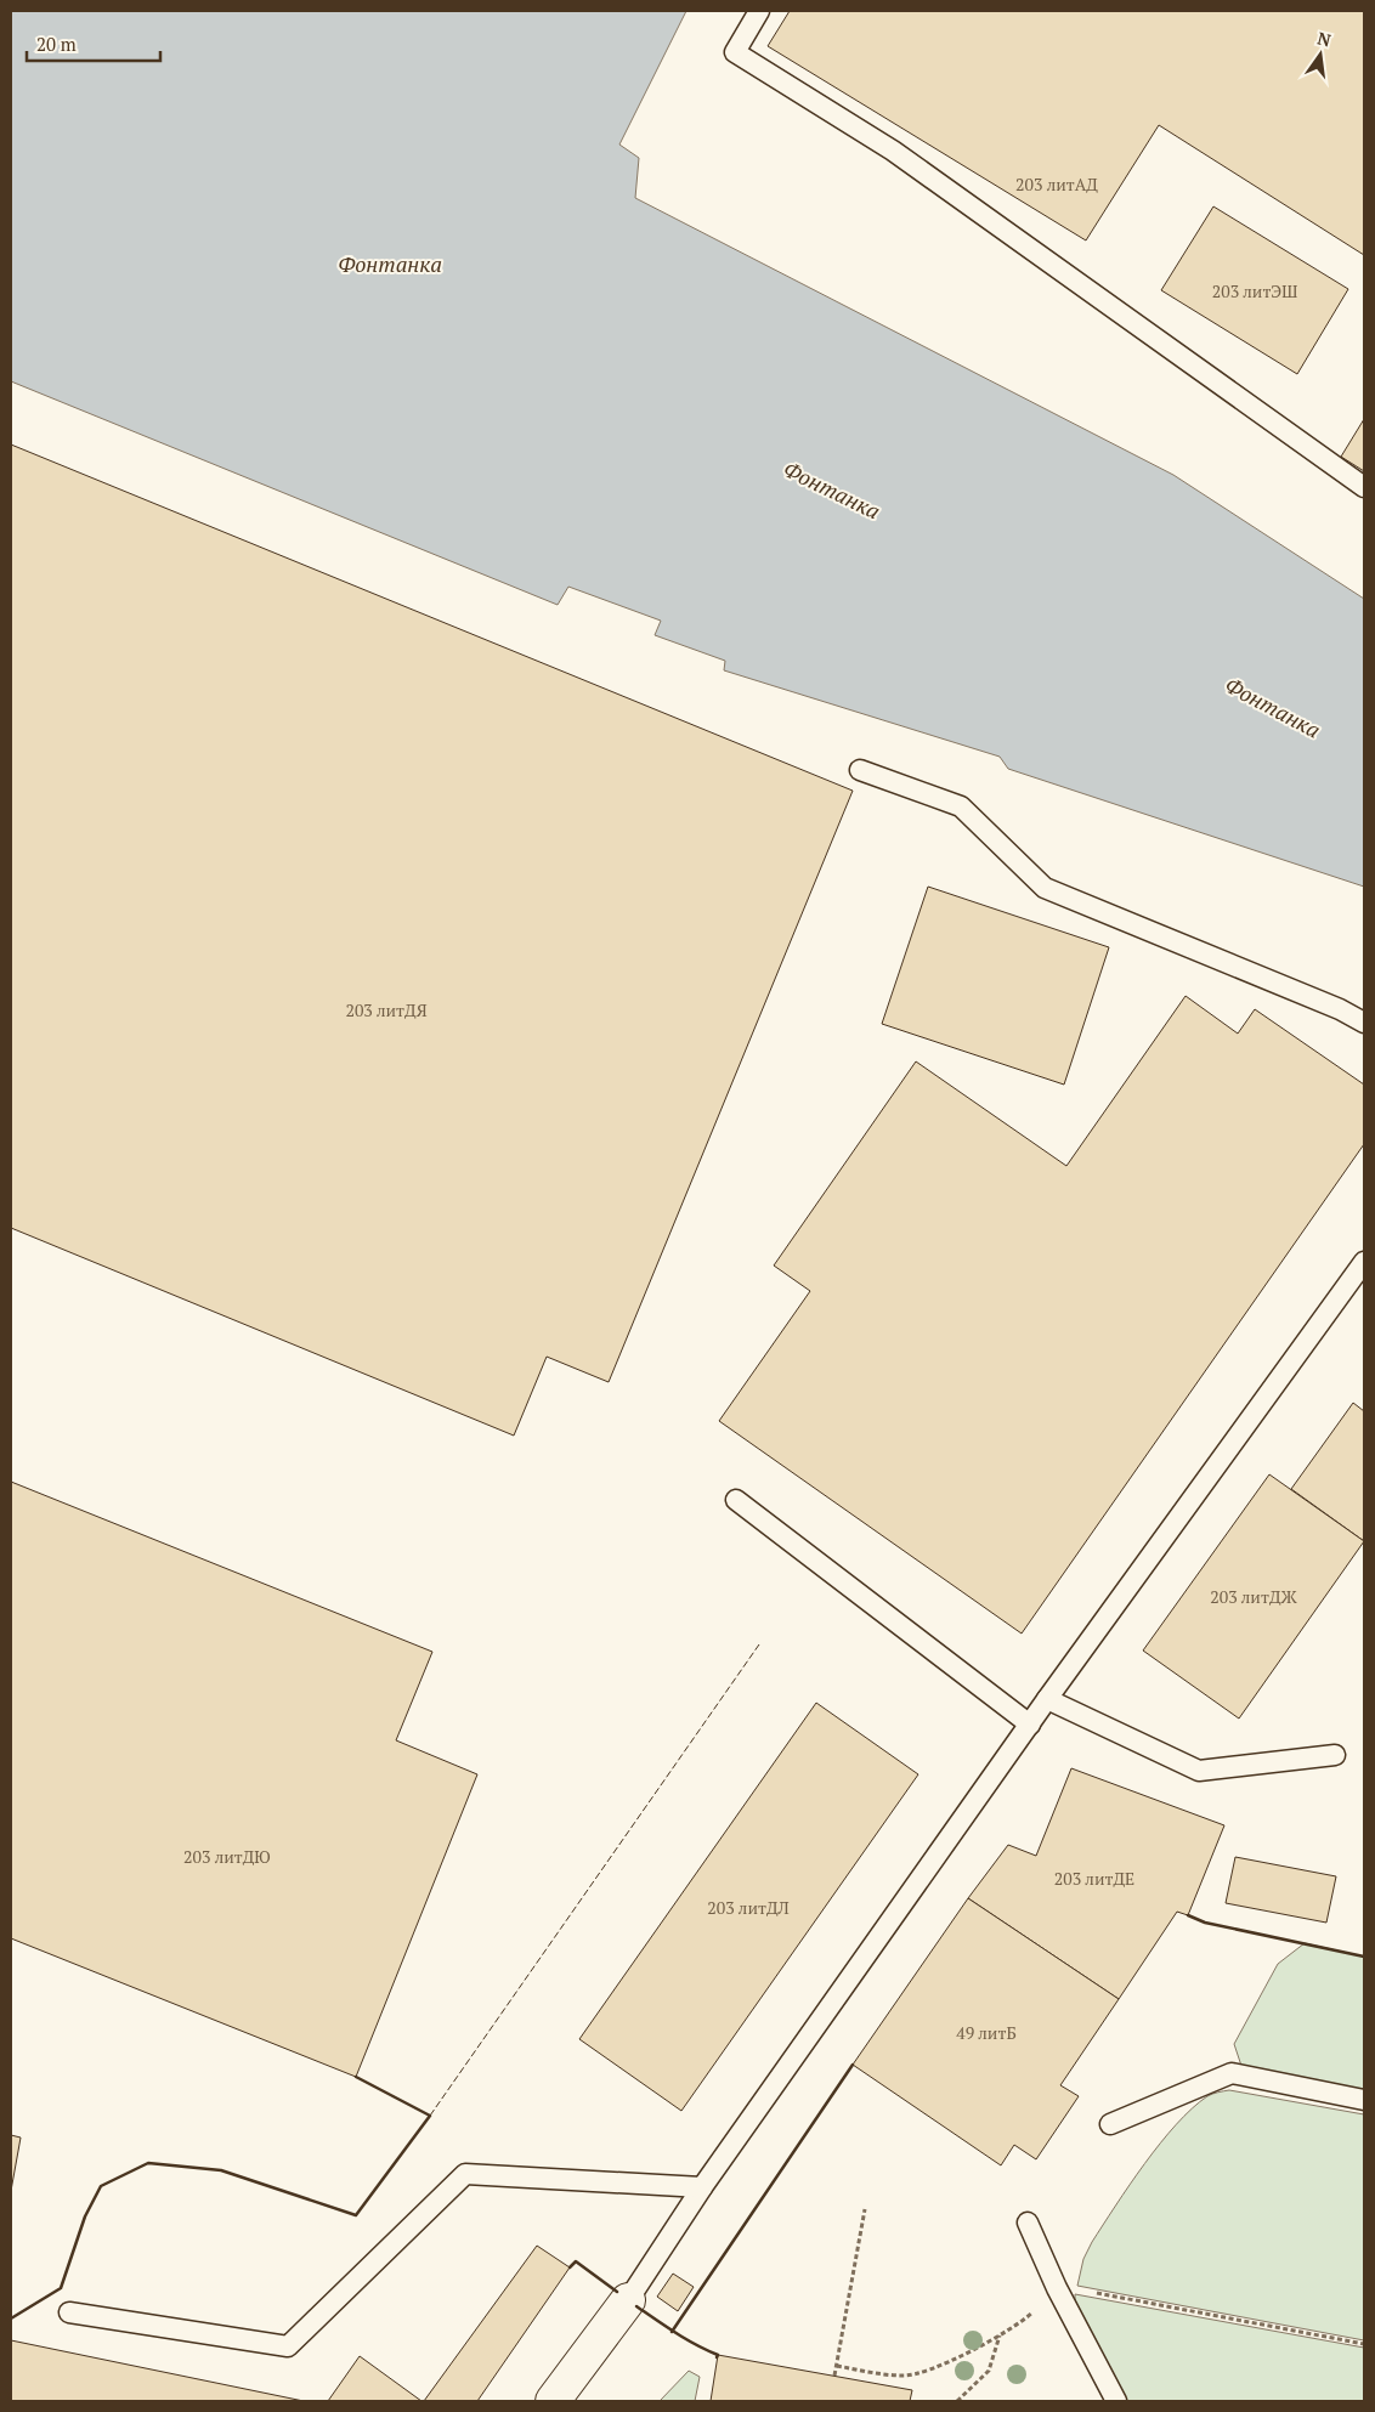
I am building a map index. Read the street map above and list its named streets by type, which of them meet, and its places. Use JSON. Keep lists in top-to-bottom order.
{
  "water": ["Фонтанка"],
  "house_numbers": [
    "203 литАД",
    "203 литЭШ",
    "203 литДЯ",
    "203 литДЖ",
    "203 литДЮ",
    "203 литДЕ",
    "203 литДЛ",
    "49 литБ"
  ],
  "scale_bar": "20 m",
  "north": "top"
}
